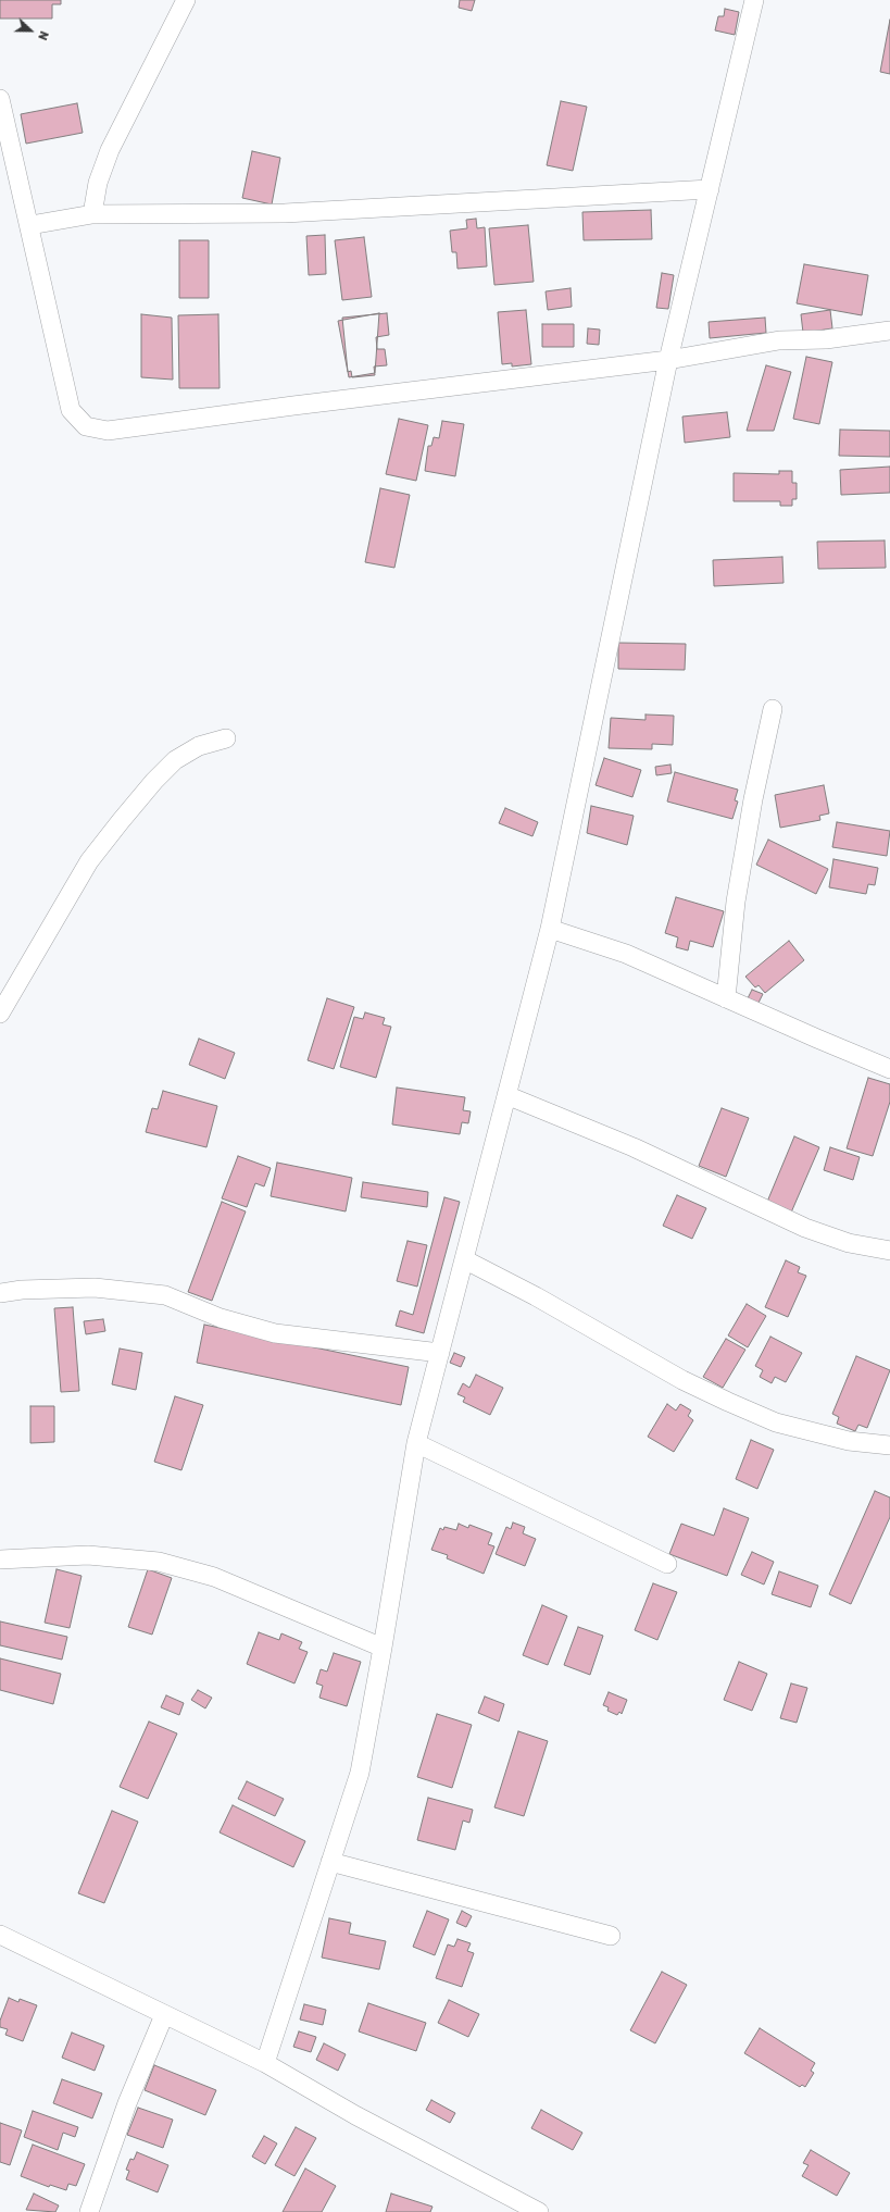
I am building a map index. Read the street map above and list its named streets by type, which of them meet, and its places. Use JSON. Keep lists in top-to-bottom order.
{
  "north": "right"
}
